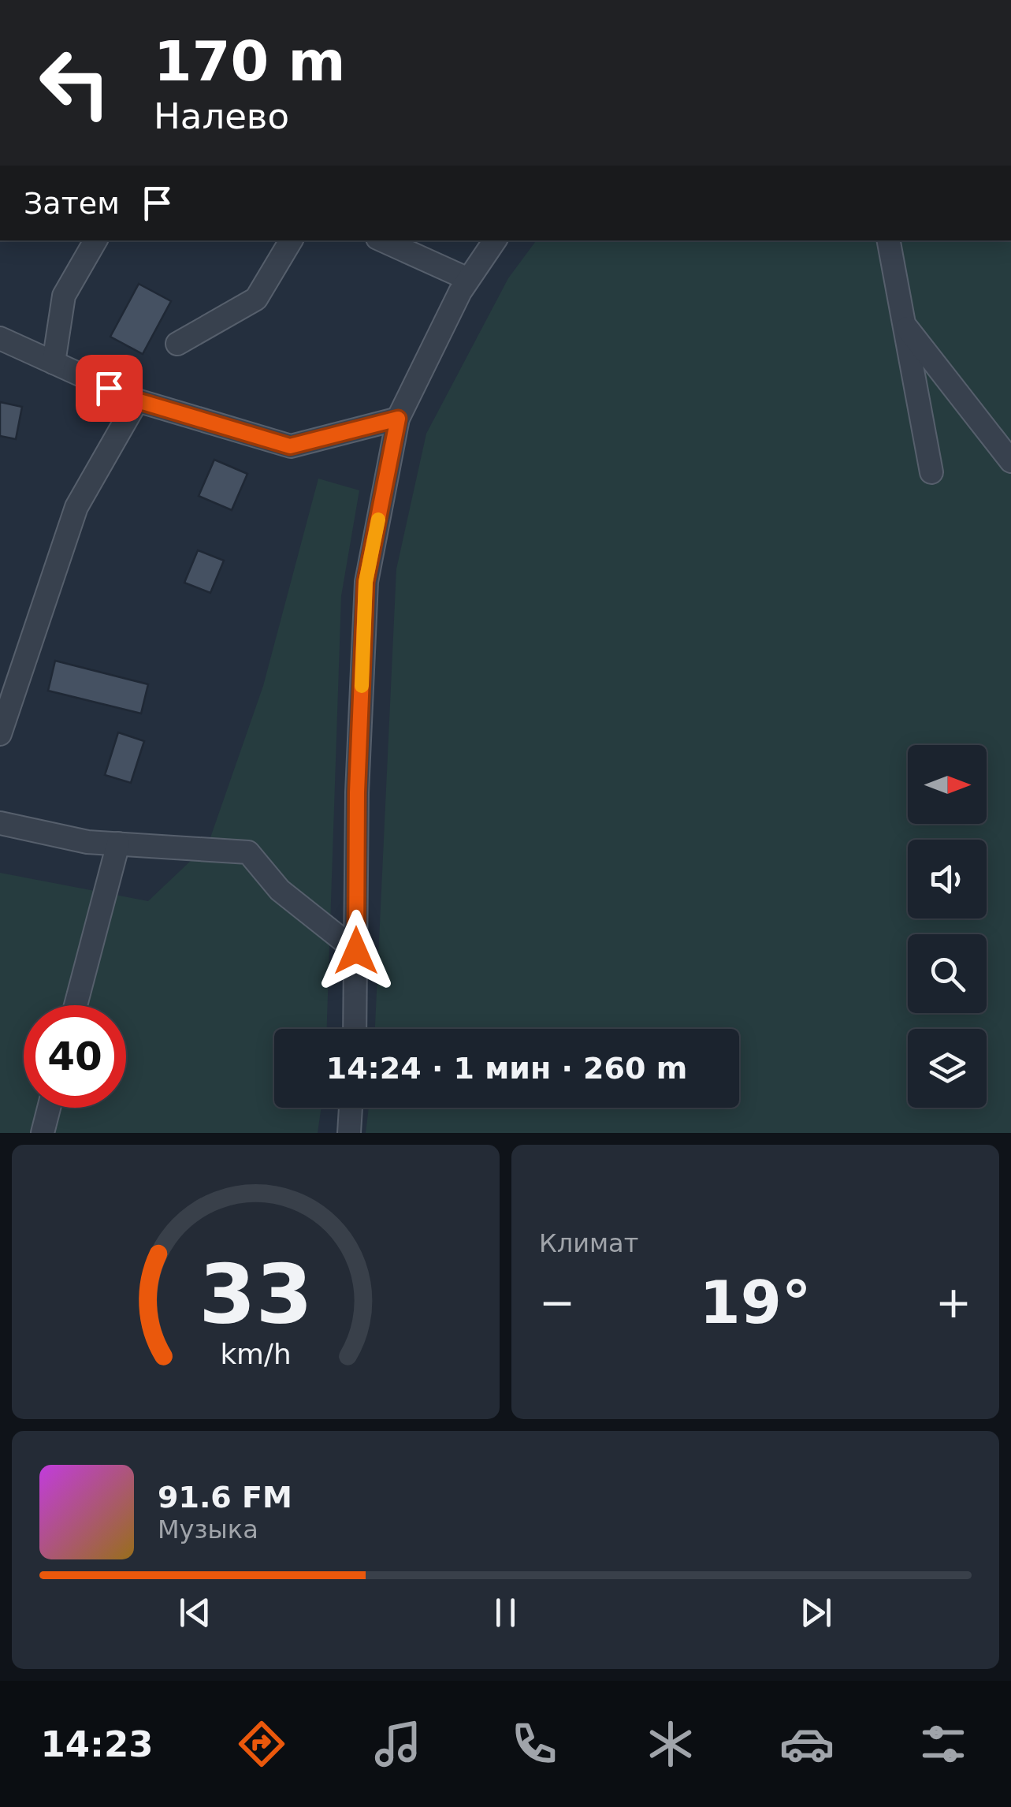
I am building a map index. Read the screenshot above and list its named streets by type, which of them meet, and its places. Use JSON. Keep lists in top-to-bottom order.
{
  "north": "right",
  "page": {
    "turn": ["170 m", "Налево"],
    "then": "Затем",
    "limit": "40",
    "trip": "14:24 · 1 мин · 260 m",
    "tile": "Климат",
    "heat": ["−", "19°", "+"],
    "song": ["91.6 FM", "Музыка"],
    "tabs": "14:23",
    "gauge": ["33", "km/h"]
  }
}
